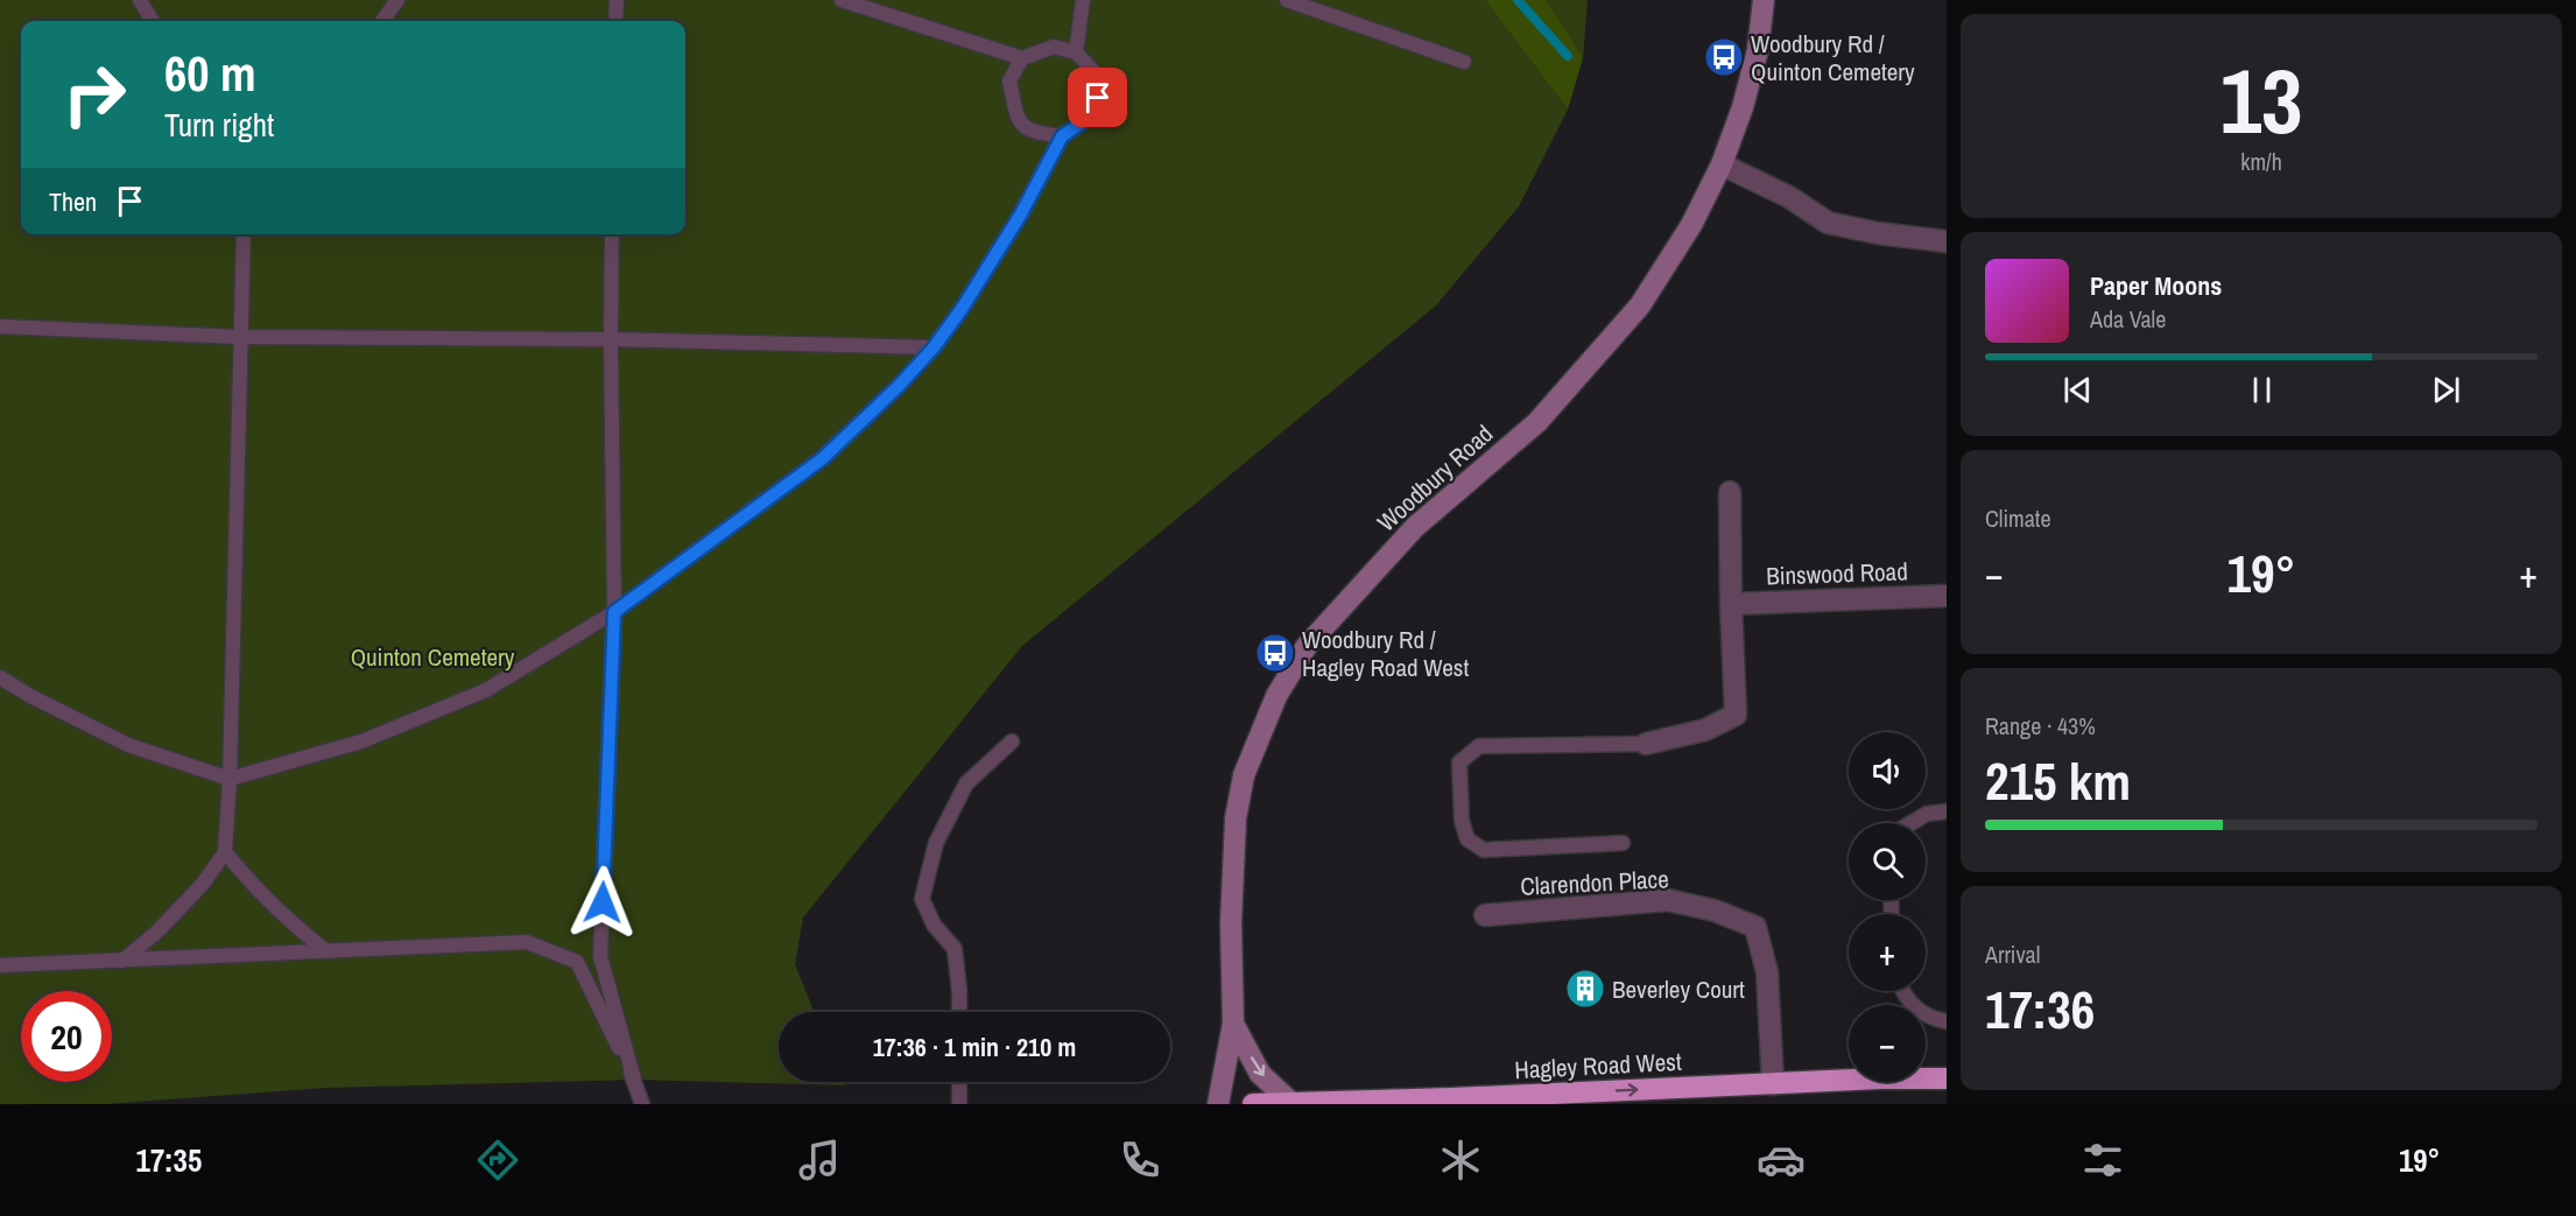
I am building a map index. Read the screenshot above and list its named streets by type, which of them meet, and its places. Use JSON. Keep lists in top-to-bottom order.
{
  "streets": {
    "highway": ["Hagley Road West"],
    "street": ["Woodbury Road", "Binswood Road", "Clarendon Place"]
  },
  "crossings": [
    ["Woodbury Road", "Hagley Road West"],
    ["Clarendon Place", "Hagley Road West"]
  ],
  "parks": ["Quinton Cemetery"],
  "places": {
    "bus stop": ["Woodbury Rd / Quinton Cemetery", "Woodbury Rd / Hagley Road West"],
    "building": ["Beverley Court"]
  },
  "page": {
    "tile": [
      ["13", "km/h"],
      "Climate",
      ["Range · 43%", "215 km"],
      ["Arrival", "17:36"]
    ],
    "turn": ["60 m", "Turn right"],
    "then": "Then",
    "song": ["Paper Moons", "Ada Vale"],
    "heat": ["−", "19°", "+"],
    "map_buttons": ["+", "−"],
    "limit": "20",
    "trip": "17:36 · 1 min · 210 m",
    "tabs": ["17:35", "19°"]
  }
}
